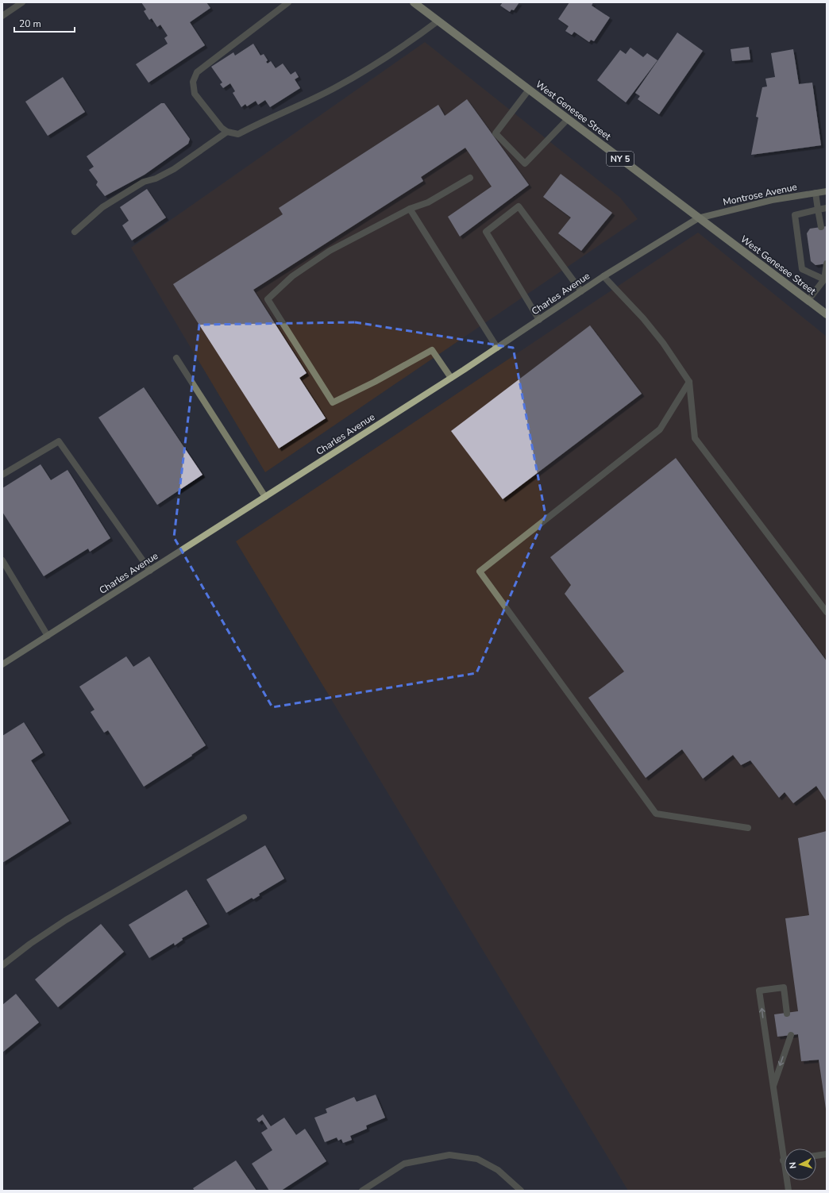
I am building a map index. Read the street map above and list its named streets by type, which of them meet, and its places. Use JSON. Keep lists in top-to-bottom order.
{
  "streets": {
    "main road": ["West Genesee Street", "NY 5"],
    "street": ["Montrose Avenue", "Charles Avenue"]
  },
  "crossings": [
    ["West Genesee Street", "Montrose Avenue"],
    ["West Genesee Street", "Charles Avenue"],
    ["Montrose Avenue", "Charles Avenue"]
  ],
  "scale_bar": "20 m",
  "north": "left"
}
